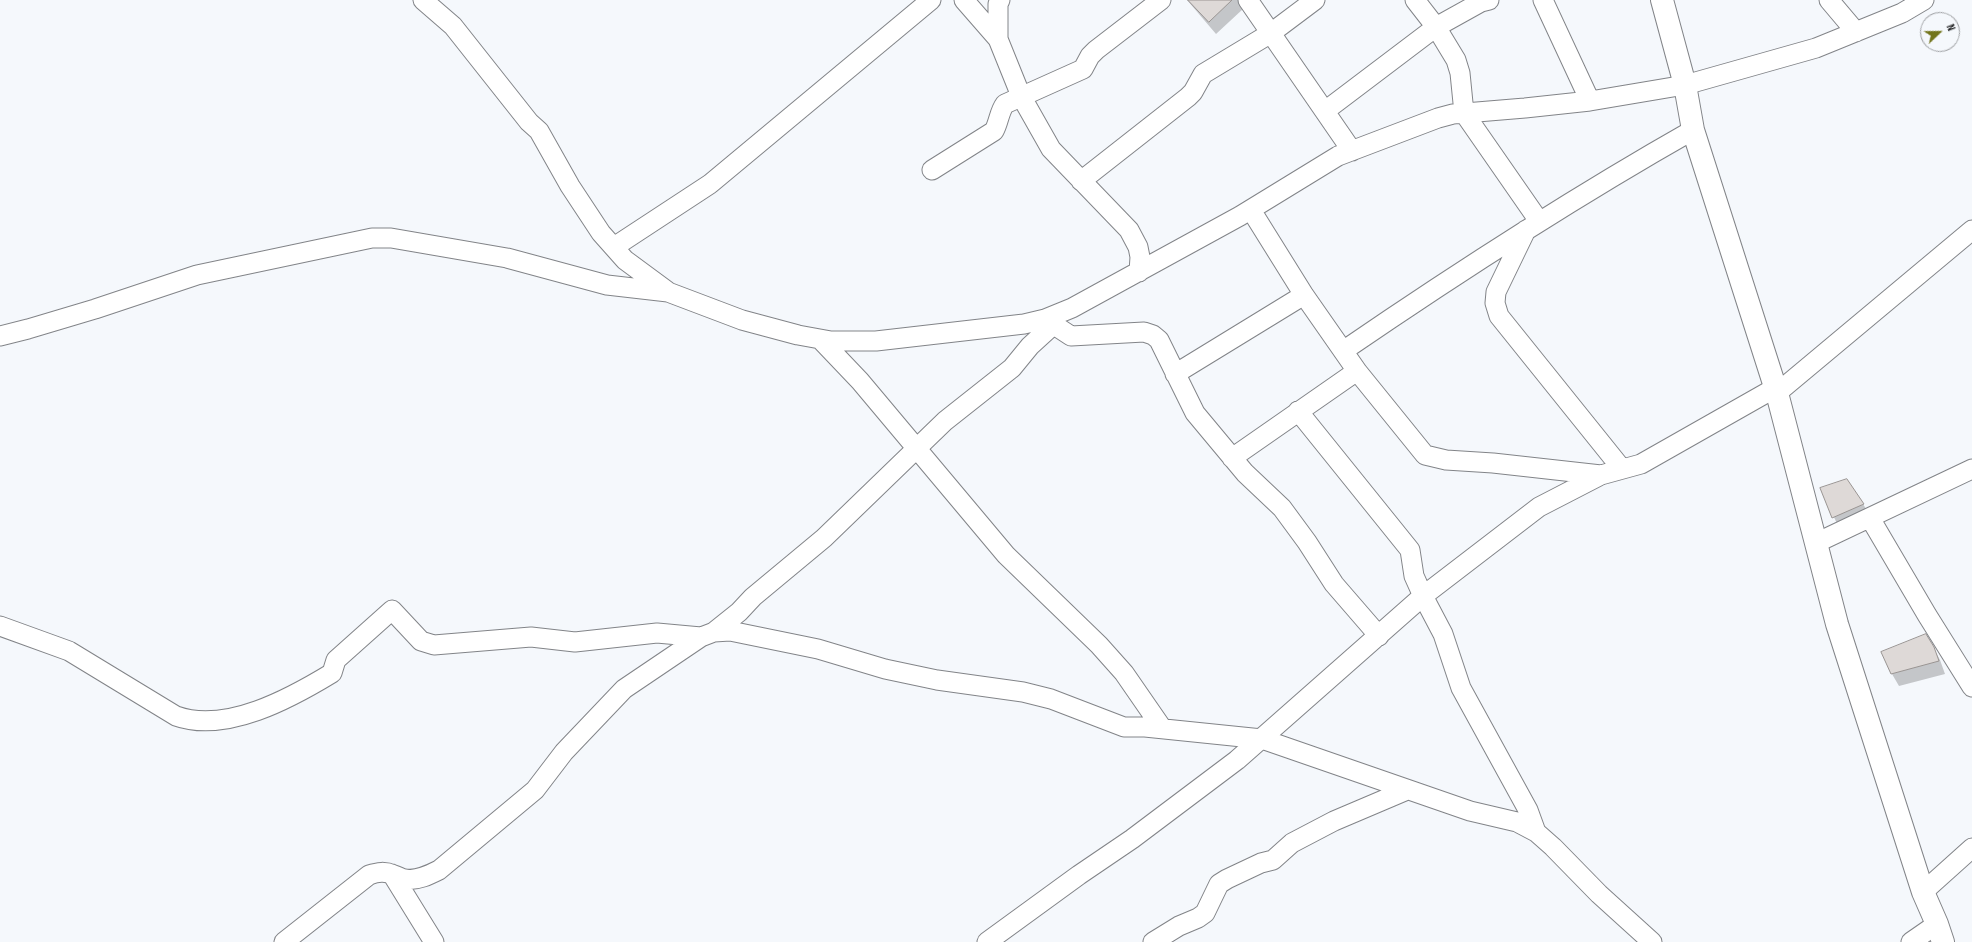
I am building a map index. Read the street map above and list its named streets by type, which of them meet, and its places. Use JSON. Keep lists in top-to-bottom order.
{
  "north": "right"
}
